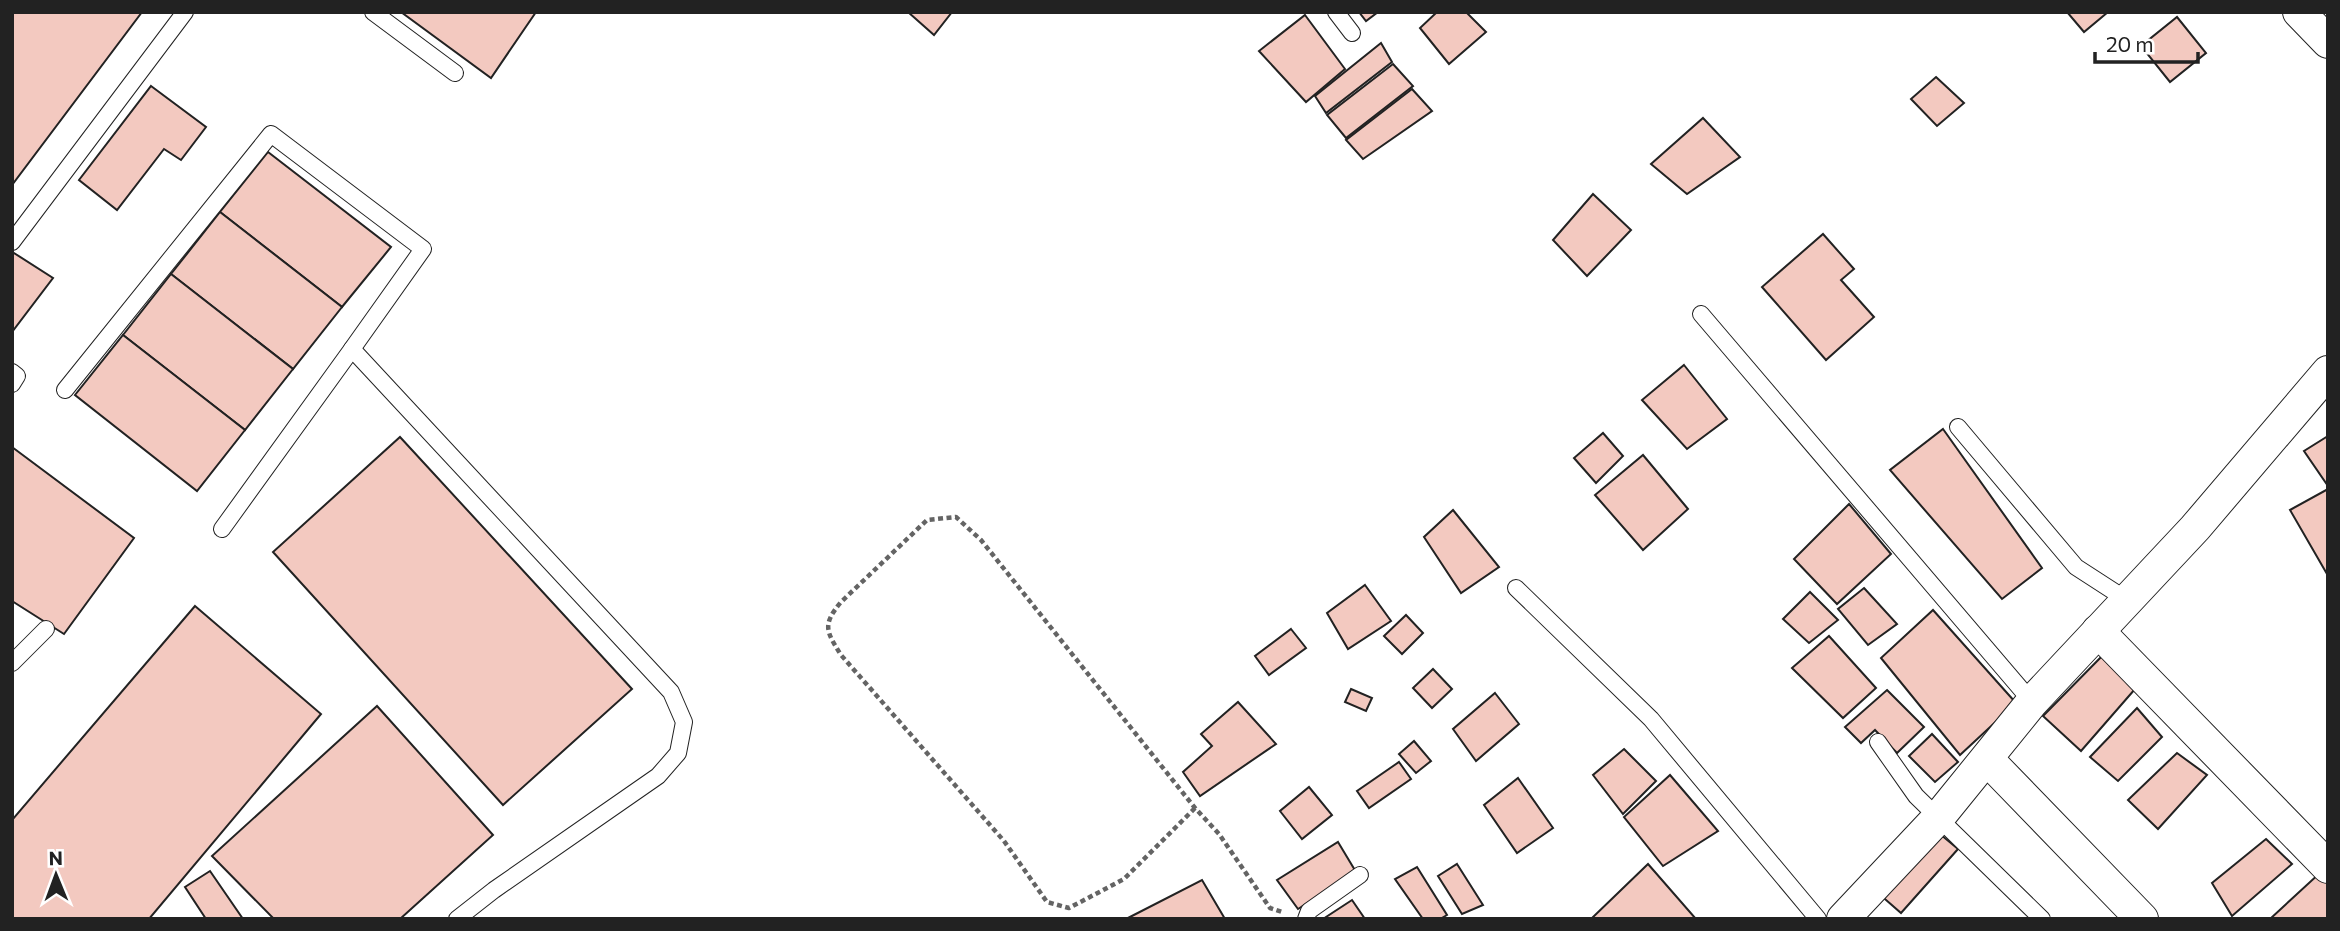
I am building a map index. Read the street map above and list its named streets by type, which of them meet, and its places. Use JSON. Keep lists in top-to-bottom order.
{
  "scale_bar": "20 m",
  "north": "top"
}
